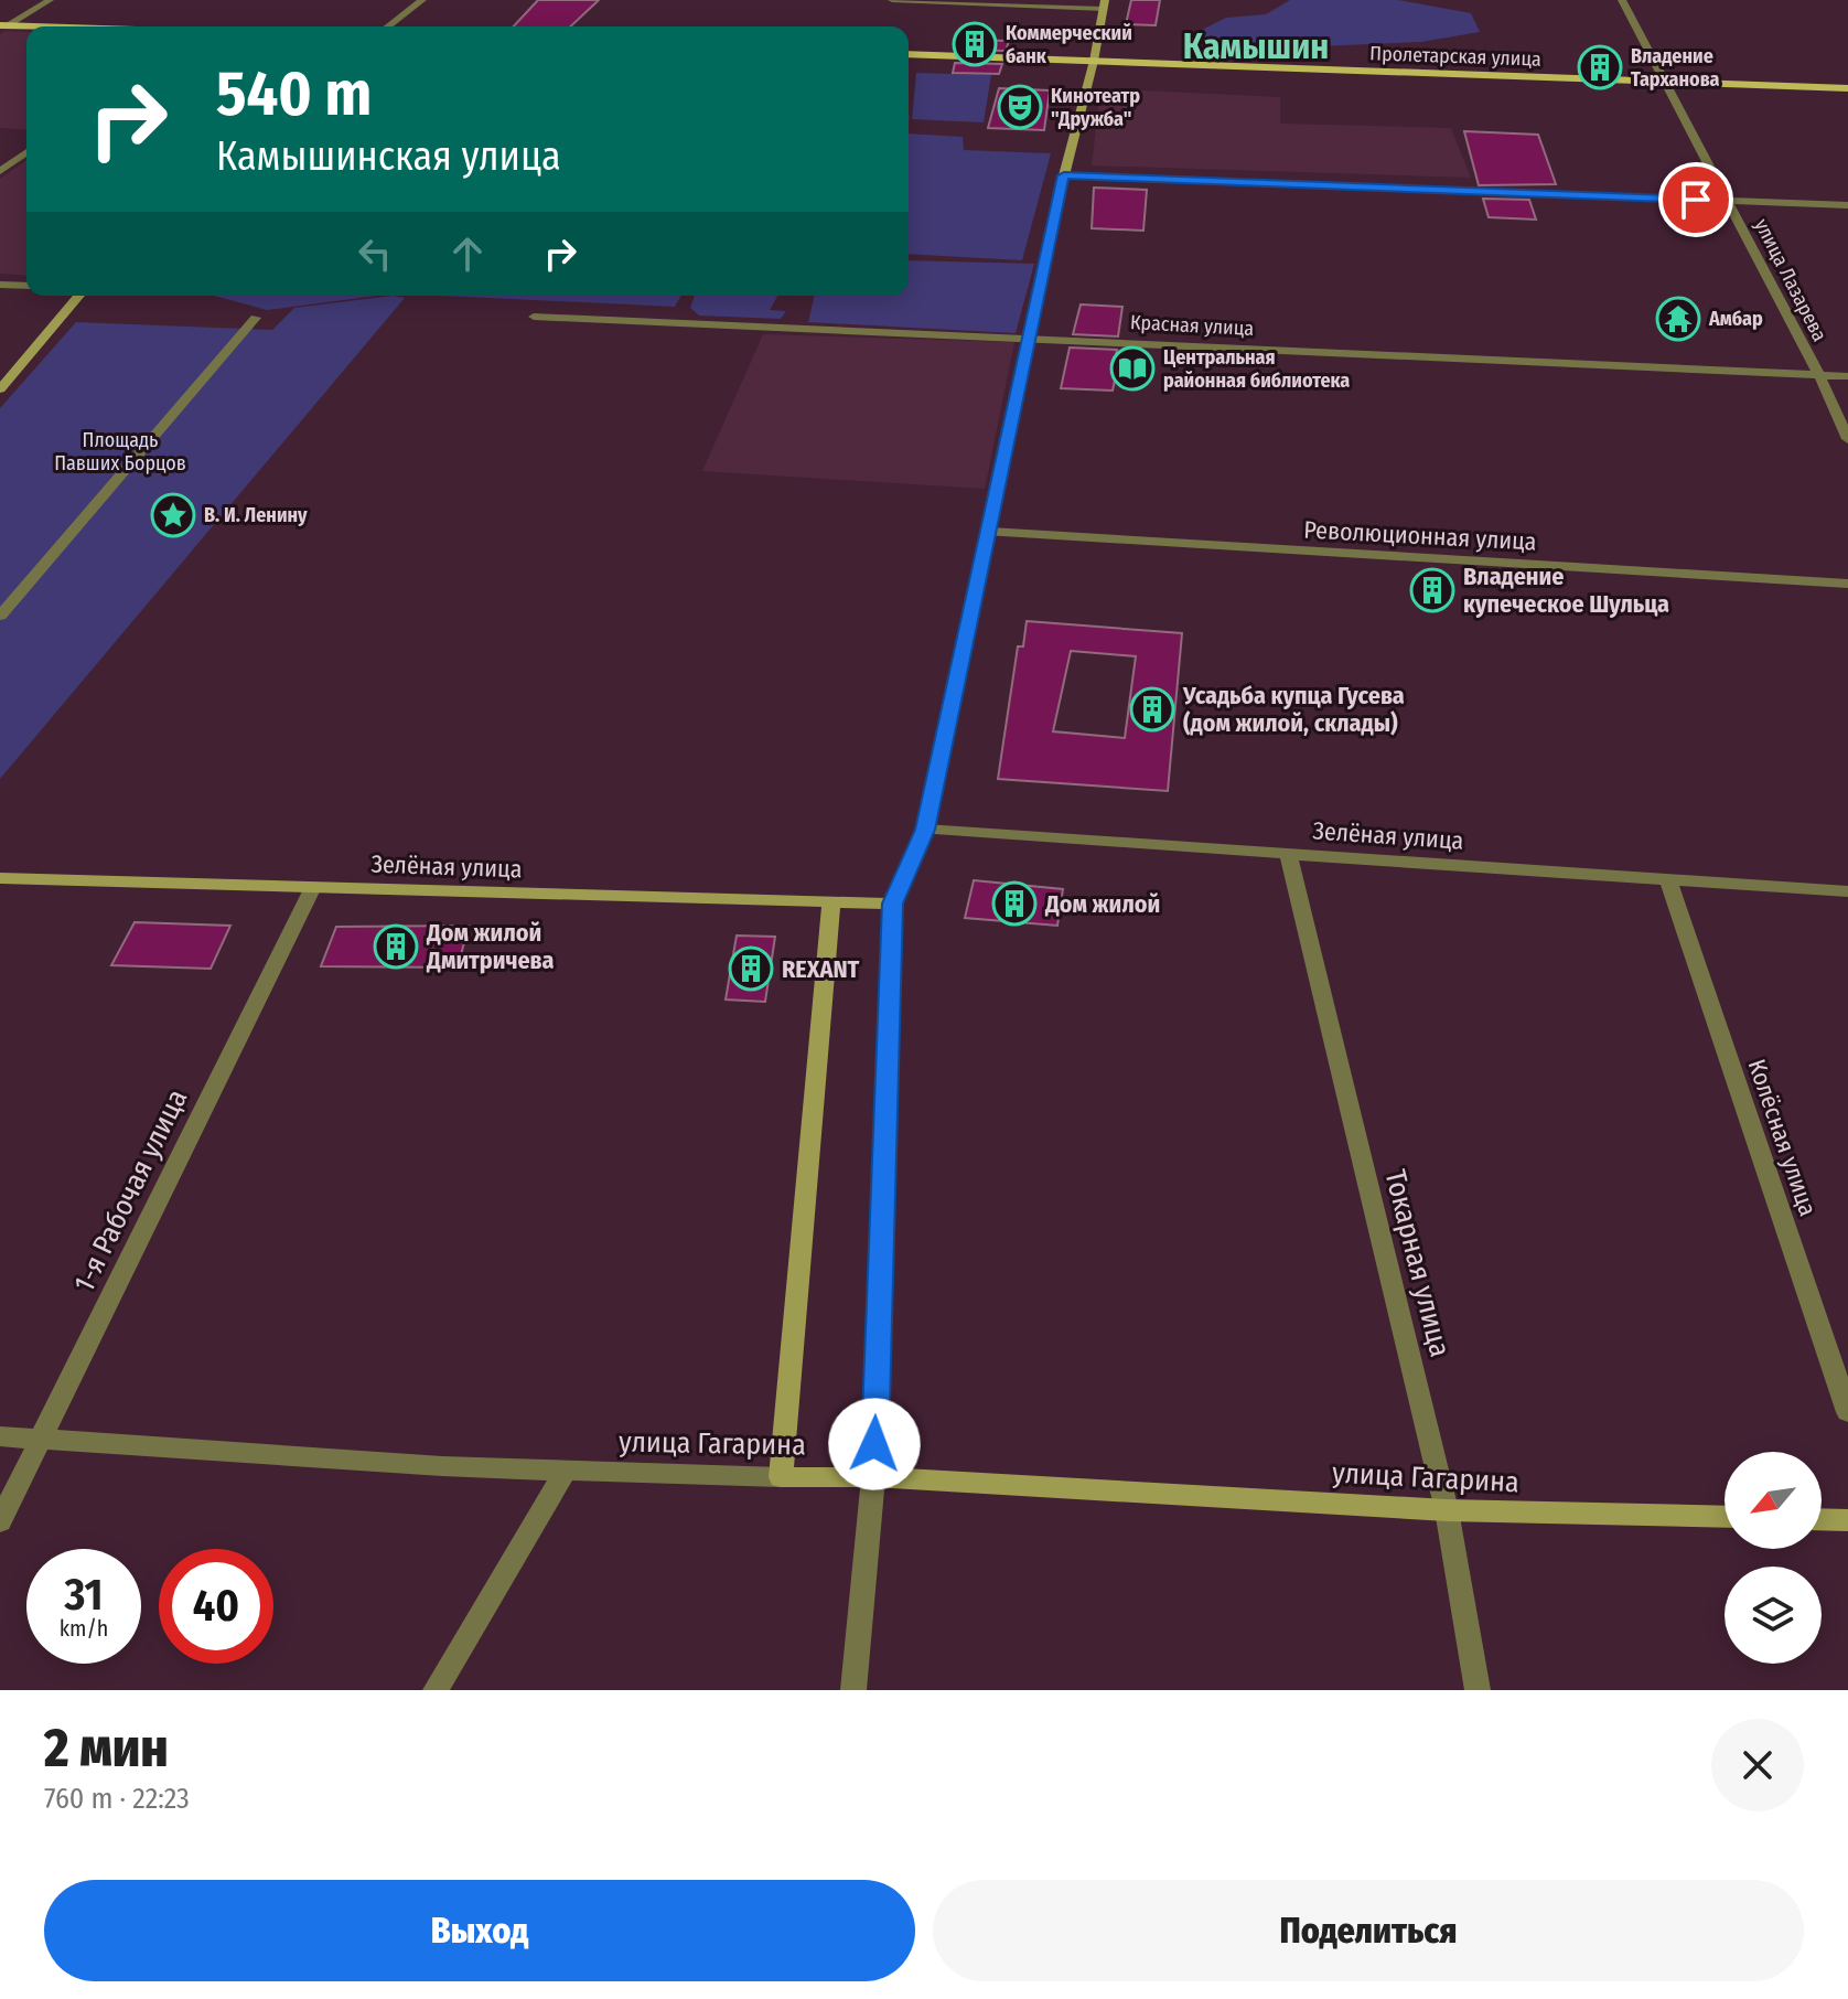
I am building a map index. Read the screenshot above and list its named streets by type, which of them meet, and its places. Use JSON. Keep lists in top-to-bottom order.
{
  "streets": {
    "main road": ["Пролетарская улица"],
    "street": [
      "улица Лазарева",
      "Красная улица",
      "Революционная улица",
      "Зелёная улица",
      "Колёсная улица",
      "1-я Рабочая улица",
      "Токарная улица",
      "улица Гагарина"
    ]
  },
  "crossings": [
    ["Пролетарская улица", "улица Лазарева"],
    ["улица Лазарева", "Красная улица"],
    ["Зелёная улица", "Колёсная улица"],
    ["Зелёная улица", "1-я Рабочая улица"],
    ["Зелёная улица", "Токарная улица"],
    ["1-я Рабочая улица", "улица Гагарина"],
    ["Токарная улица", "улица Гагарина"]
  ],
  "districts": ["Камышин"],
  "parks": ["Площадь Павших Борцов"],
  "places": {
    "building": [
      "Коммерческий банк",
      "Владение Тарханова",
      "Владение купеческое Шульца",
      "Усадьба купца Гусева (дом жилой, склады)",
      "Дом жилой",
      "Дом жилой Дмитричева",
      "REXANT"
    ],
    "theatre": ["Кинотеатр \"Дружба\""],
    "temple": ["Амбар"],
    "library": ["Центральная районная библиотека"],
    "place": ["В. И. Ленину"]
  },
  "north": "bottom left",
  "page": {
    "turn": ["540 m", "Камышинская улица"],
    "speed": "31 km/h",
    "limit": "40",
    "heading": ["2 мин", "760 m · 22:23"],
    "buttons": ["Выход", "Поделиться"]
  }
}
